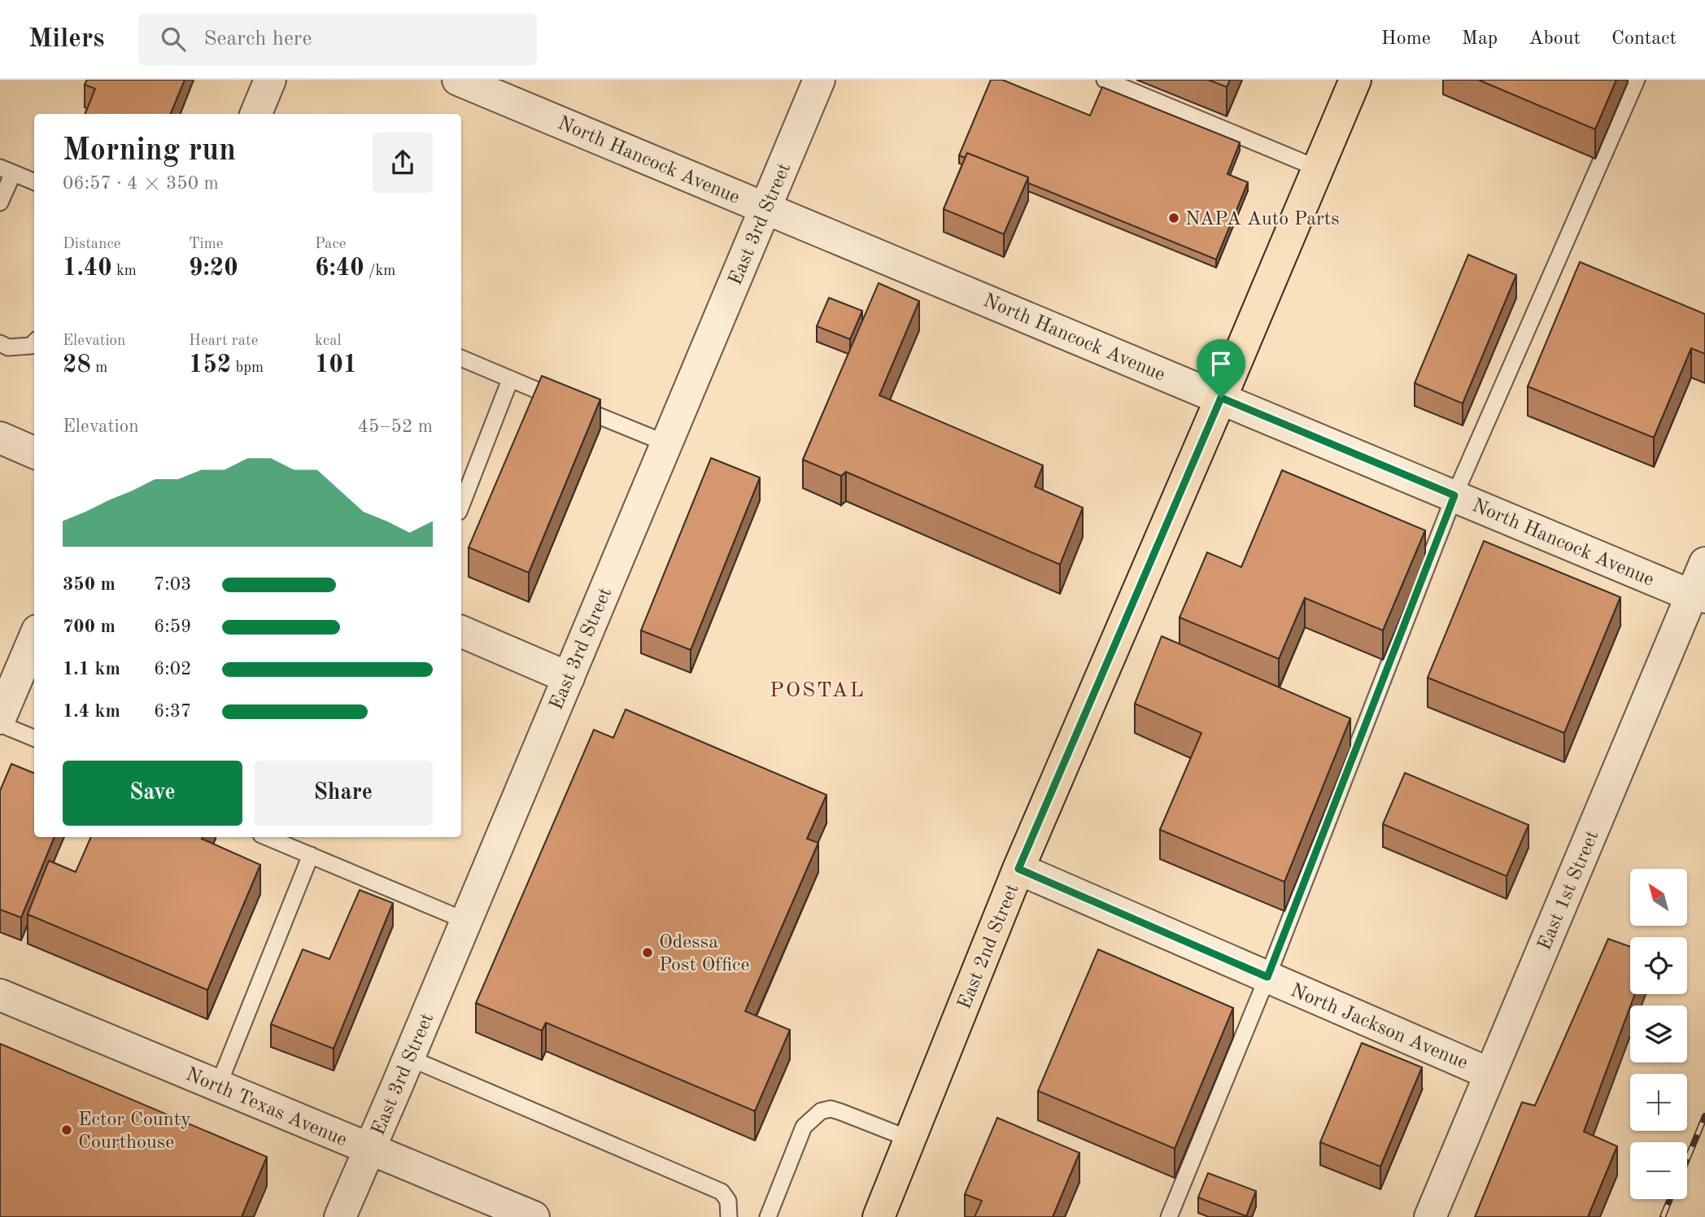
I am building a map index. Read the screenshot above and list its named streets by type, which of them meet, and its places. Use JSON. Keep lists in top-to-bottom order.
{
  "streets": {
    "main road": ["East 2nd Street"],
    "street": [
      "North Hancock Avenue",
      "East 3rd Street",
      "East 1st Street",
      "North Jackson Avenue",
      "North Texas Avenue"
    ]
  },
  "crossings": [
    ["North Hancock Avenue", "East 3rd Street"],
    ["North Hancock Avenue", "East 1st Street"],
    ["North Hancock Avenue", "East 2nd Street"],
    ["East 3rd Street", "North Texas Avenue"],
    ["East 1st Street", "North Jackson Avenue"],
    ["East 2nd Street", "North Jackson Avenue"]
  ],
  "districts": ["POSTAL"],
  "places": ["NAPA Auto Parts", "Odessa Post Office", "Ector County Courthouse"],
  "north": "top left",
  "page": {
    "header": "Milers",
    "search": "Search here",
    "nav": [
      "Home",
      "Map",
      "About",
      "Contact"
    ],
    "heading": ["Morning run", "06:57 · 4 × 350 m"],
    "stats": [
      ["Distance", "1.40 km"],
      ["Time", "9:20"],
      ["Pace", "6:40 /km"],
      ["Elevation", "28 m"],
      ["Heart rate", "152 bpm"],
      ["kcal", "101"]
    ],
    "chart": ["Elevation", "45–52 m"],
    "list": [
      {
        "name": "350 m",
        "note": "7:03"
      },
      {
        "name": "700 m",
        "note": "6:59"
      },
      {
        "name": "1.1 km",
        "note": "6:02"
      },
      {
        "name": "1.4 km",
        "note": "6:37"
      }
    ],
    "buttons": ["Save", "Share"],
    "map_buttons": ["+", "−"]
  }
}
